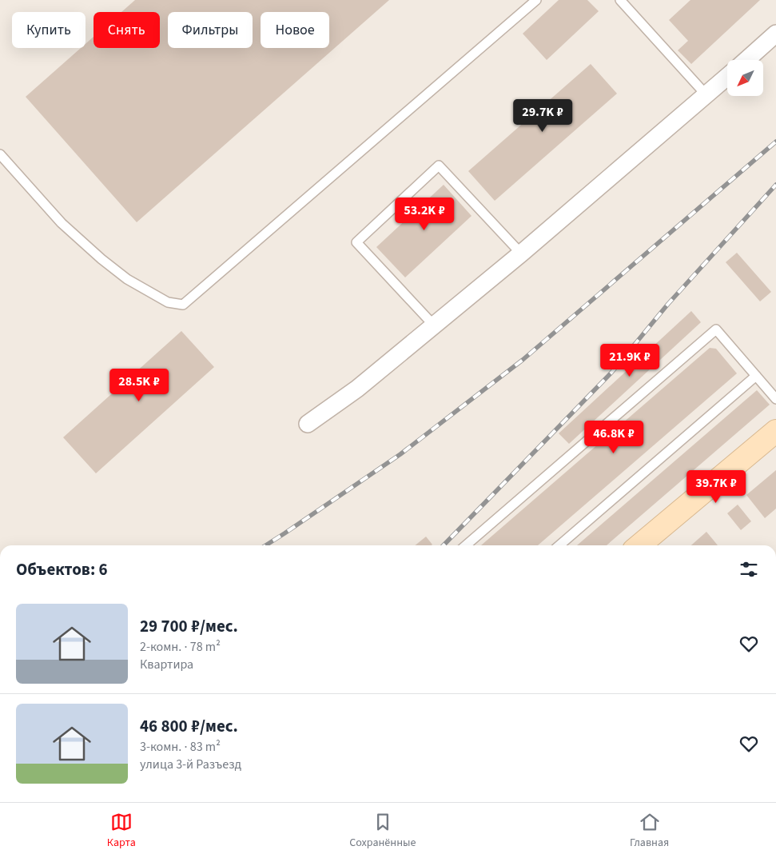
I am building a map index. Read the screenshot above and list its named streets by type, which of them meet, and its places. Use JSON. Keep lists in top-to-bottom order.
{
  "north": "bottom left",
  "page": {
    "chip": [
      "Купить",
      "Снять",
      "Фильтры",
      "Новое"
    ],
    "price": [
      "29.7K ₽",
      "53.2K ₽",
      "21.9K ₽",
      "28.5K ₽",
      "46.8K ₽",
      "39.7K ₽"
    ],
    "heading": "Объектов: 6",
    "list": [
      {
        "name": "29 700 ₽/мес.",
        "note": "2-комн. · 78 m² · Квартира"
      },
      {
        "name": "46 800 ₽/мес.",
        "note": "3-комн. · 83 m² · улица 3-й Разъезд"
      }
    ],
    "tabs": ["Карта", "Сохранённые", "Главная"]
  }
}
